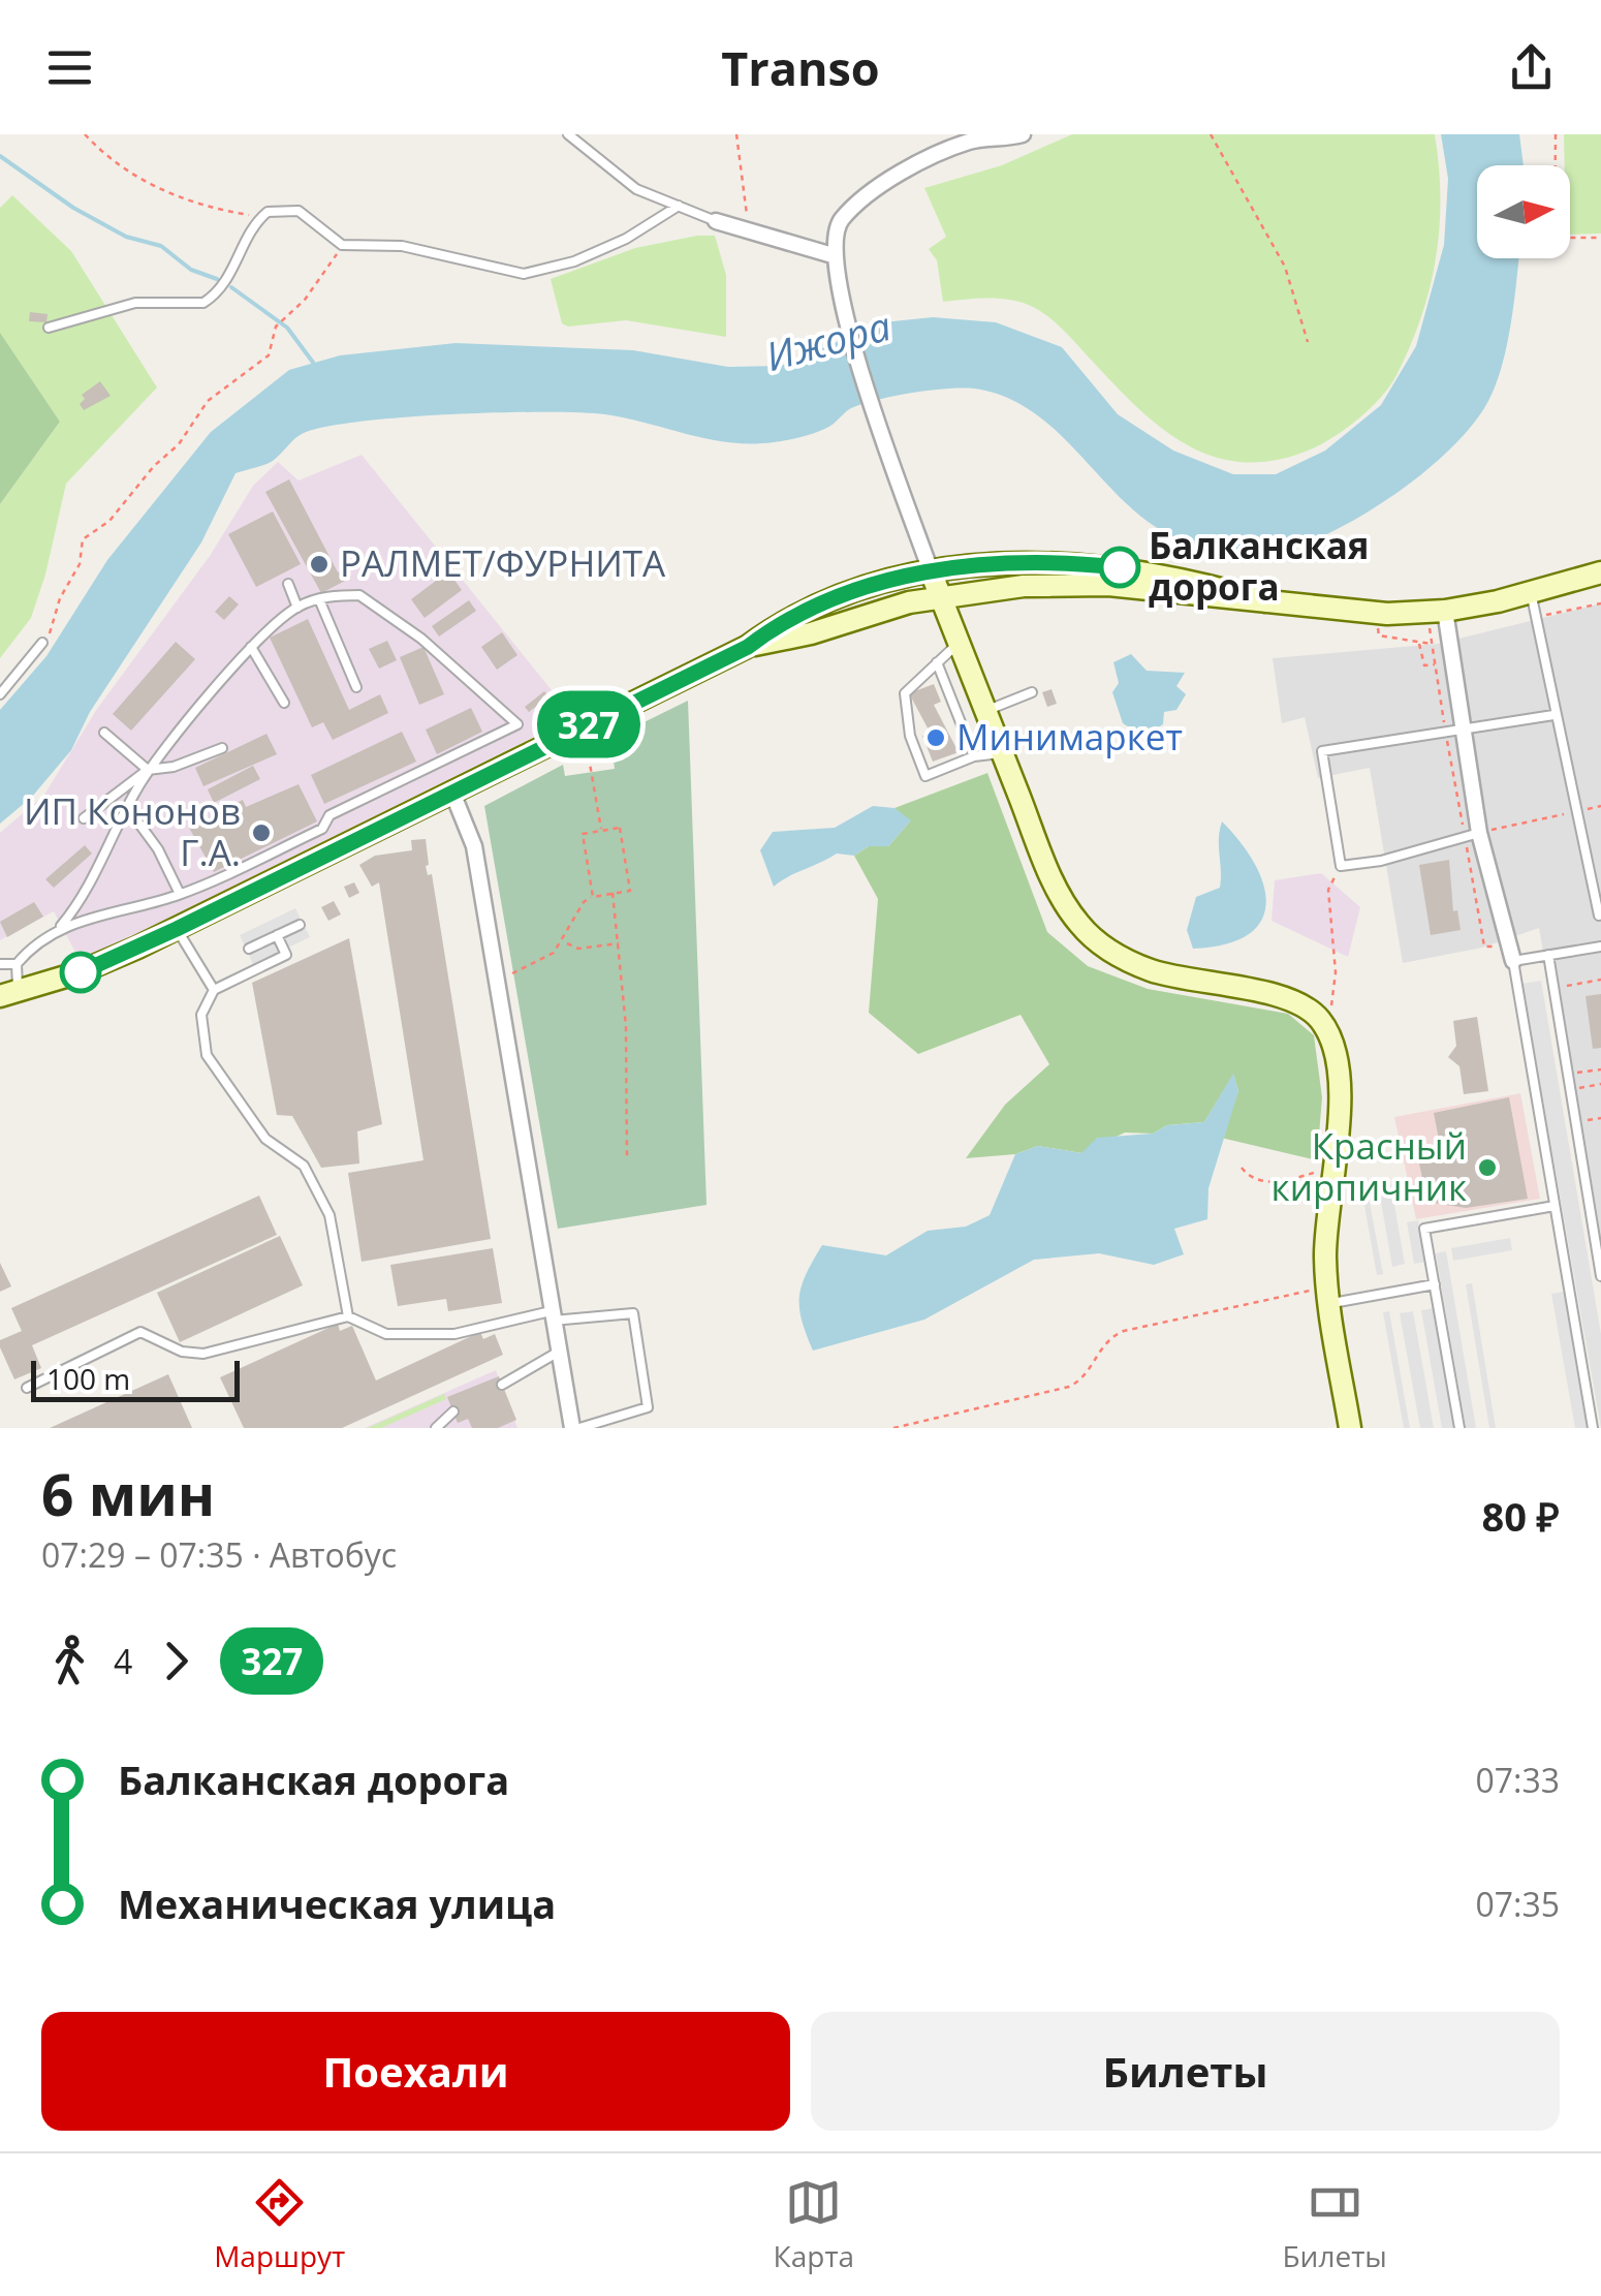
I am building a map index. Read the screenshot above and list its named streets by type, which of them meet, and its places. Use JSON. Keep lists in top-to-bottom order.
{
  "water": ["Ижора"],
  "places": [
    "РАЛМЕТ/ФУРНИТА",
    "Балканская дорога",
    "Минимаркет",
    "ИП Кононов Г.А.",
    "Красный кирпичник"
  ],
  "lines": ["bus line 327"],
  "scale_bar": "100 m",
  "north": "right",
  "page": {
    "header": "Transo",
    "on_map": "327",
    "scale": "100 m",
    "heading": ["6 мин", "07:29 – 07:35 · Автобус", "80 ₽"],
    "legs": ["4", "327"],
    "list": [
      {
        "name": "Балканская дорога",
        "value": "07:33"
      },
      {
        "name": "Механическая улица",
        "value": "07:35"
      }
    ],
    "buttons": ["Поехали", "Билеты"],
    "tabs": ["Маршрут", "Карта", "Билеты"]
  }
}
